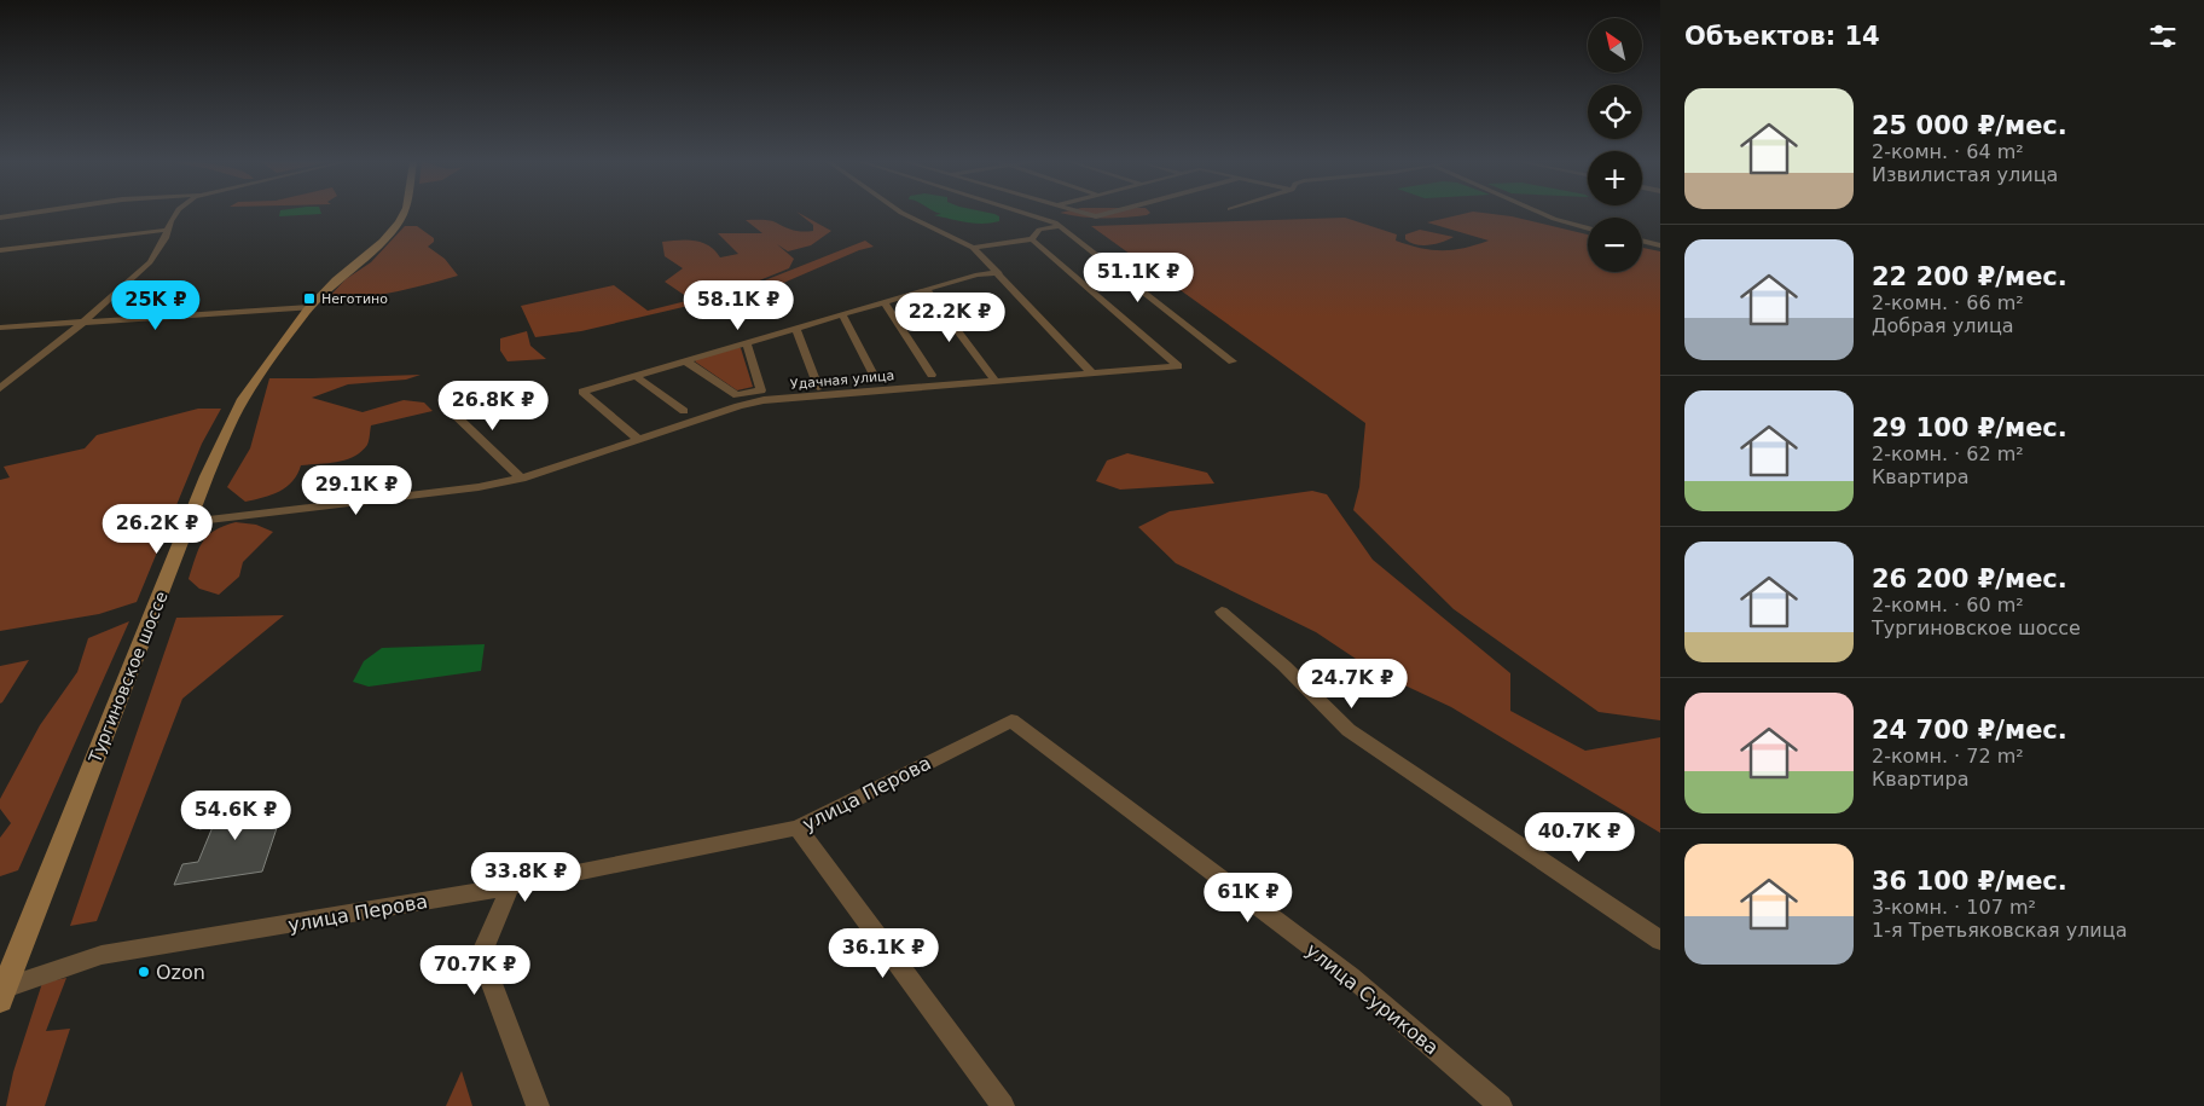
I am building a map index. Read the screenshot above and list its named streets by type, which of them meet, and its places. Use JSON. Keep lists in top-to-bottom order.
{
  "streets": {
    "main road": ["Тургиновское шоссе"],
    "street": ["Удачная улица", "улица Перова", "улица Сурикова"]
  },
  "crossings": [
    ["Удачная улица", "Тургиновское шоссе"],
    ["Тургиновское шоссе", "улица Перова"],
    ["улица Перова", "улица Сурикова"]
  ],
  "places": {
    "transit": ["Неготино"],
    "other": ["Ozon"]
  },
  "north": "top left",
  "page": {
    "heading": "Объектов: 14",
    "map_buttons": ["+", "−"],
    "list": [
      {
        "name": "25 000 ₽/мес.",
        "note": "2-комн. · 64 m² · Извилистая улица"
      },
      {
        "name": "22 200 ₽/мес.",
        "note": "2-комн. · 66 m² · Добрая улица"
      },
      {
        "name": "29 100 ₽/мес.",
        "note": "2-комн. · 62 m² · Квартира"
      },
      {
        "name": "26 200 ₽/мес.",
        "note": "2-комн. · 60 m² · Тургиновское шоссе"
      },
      {
        "name": "24 700 ₽/мес.",
        "note": "2-комн. · 72 m² · Квартира"
      },
      {
        "name": "36 100 ₽/мес.",
        "note": "3-комн. · 107 m² · 1-я Третьяковская улица"
      }
    ],
    "price": [
      "51.1K ₽",
      "25K ₽",
      "58.1K ₽",
      "22.2K ₽",
      "26.8K ₽",
      "29.1K ₽",
      "26.2K ₽",
      "24.7K ₽",
      "54.6K ₽",
      "40.7K ₽",
      "33.8K ₽",
      "61K ₽",
      "36.1K ₽",
      "70.7K ₽"
    ]
  }
}
